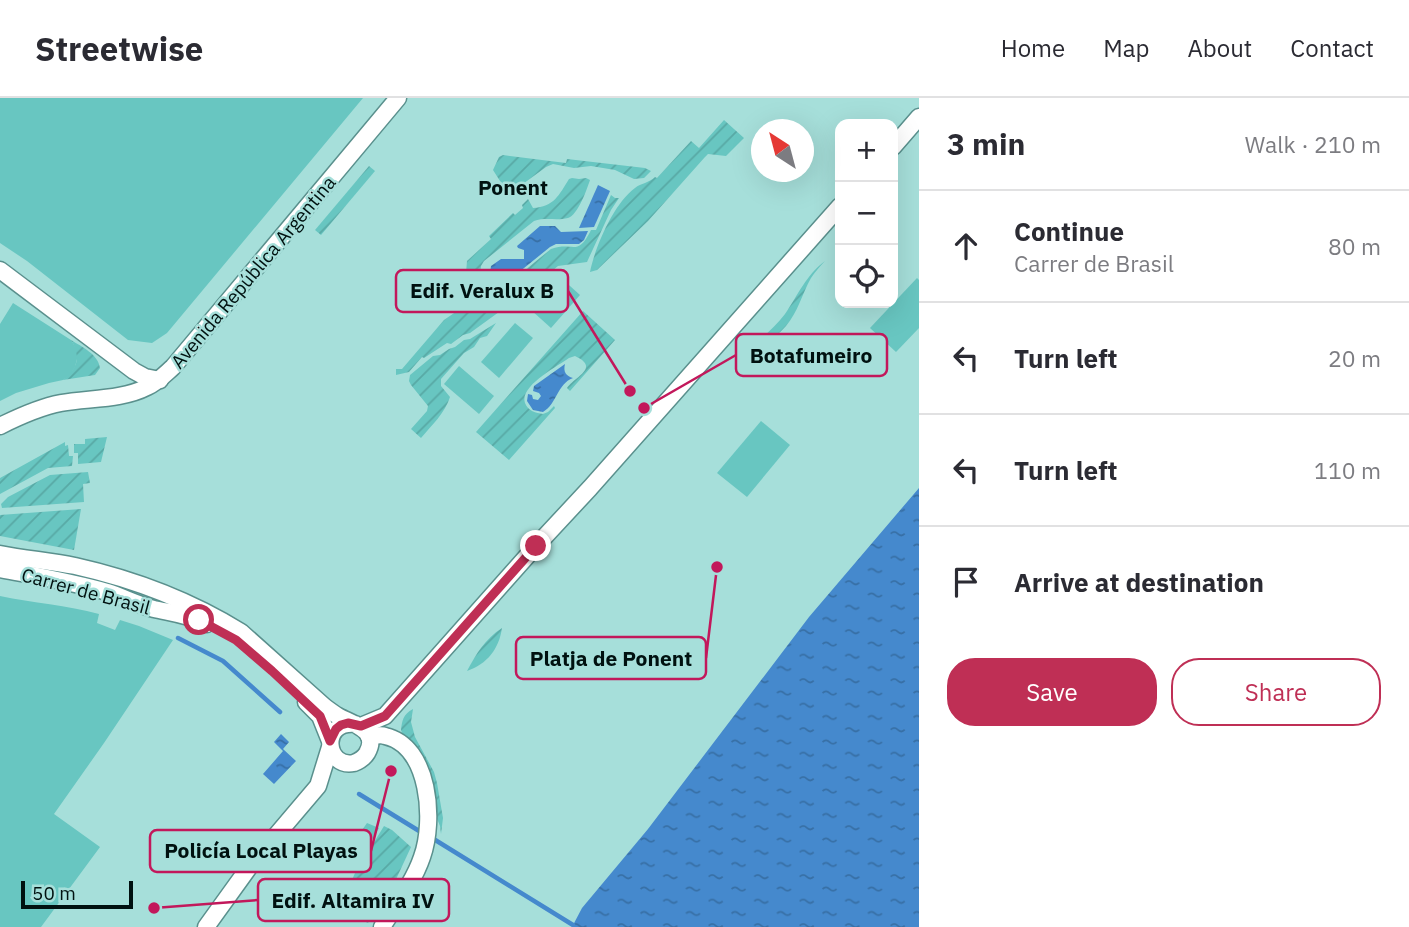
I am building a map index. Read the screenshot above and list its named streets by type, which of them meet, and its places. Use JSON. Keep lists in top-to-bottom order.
{
  "streets": {
    "street": ["Avenida República Argentina", "Carrer de Brasil"]
  },
  "districts": ["Ponent"],
  "places": [
    "Edif. Veralux B",
    "Botafumeiro",
    "Platja de Ponent",
    "Policía Local Playas",
    "Edif. Altamira IV"
  ],
  "scale_bar": "50 m",
  "north": "top left",
  "page": {
    "header": "Streetwise",
    "nav": [
      "Home",
      "Map",
      "About",
      "Contact"
    ],
    "heading": ["3 min", "Walk · 210 m"],
    "map_buttons": ["+", "−"],
    "list": [
      ["Continue", "Carrer de Brasil", "80 m"],
      ["Turn left", "20 m"],
      ["Turn left", "110 m"],
      "Arrive at destination"
    ],
    "buttons": ["Save", "Share"],
    "scale": "50 m"
  }
}
